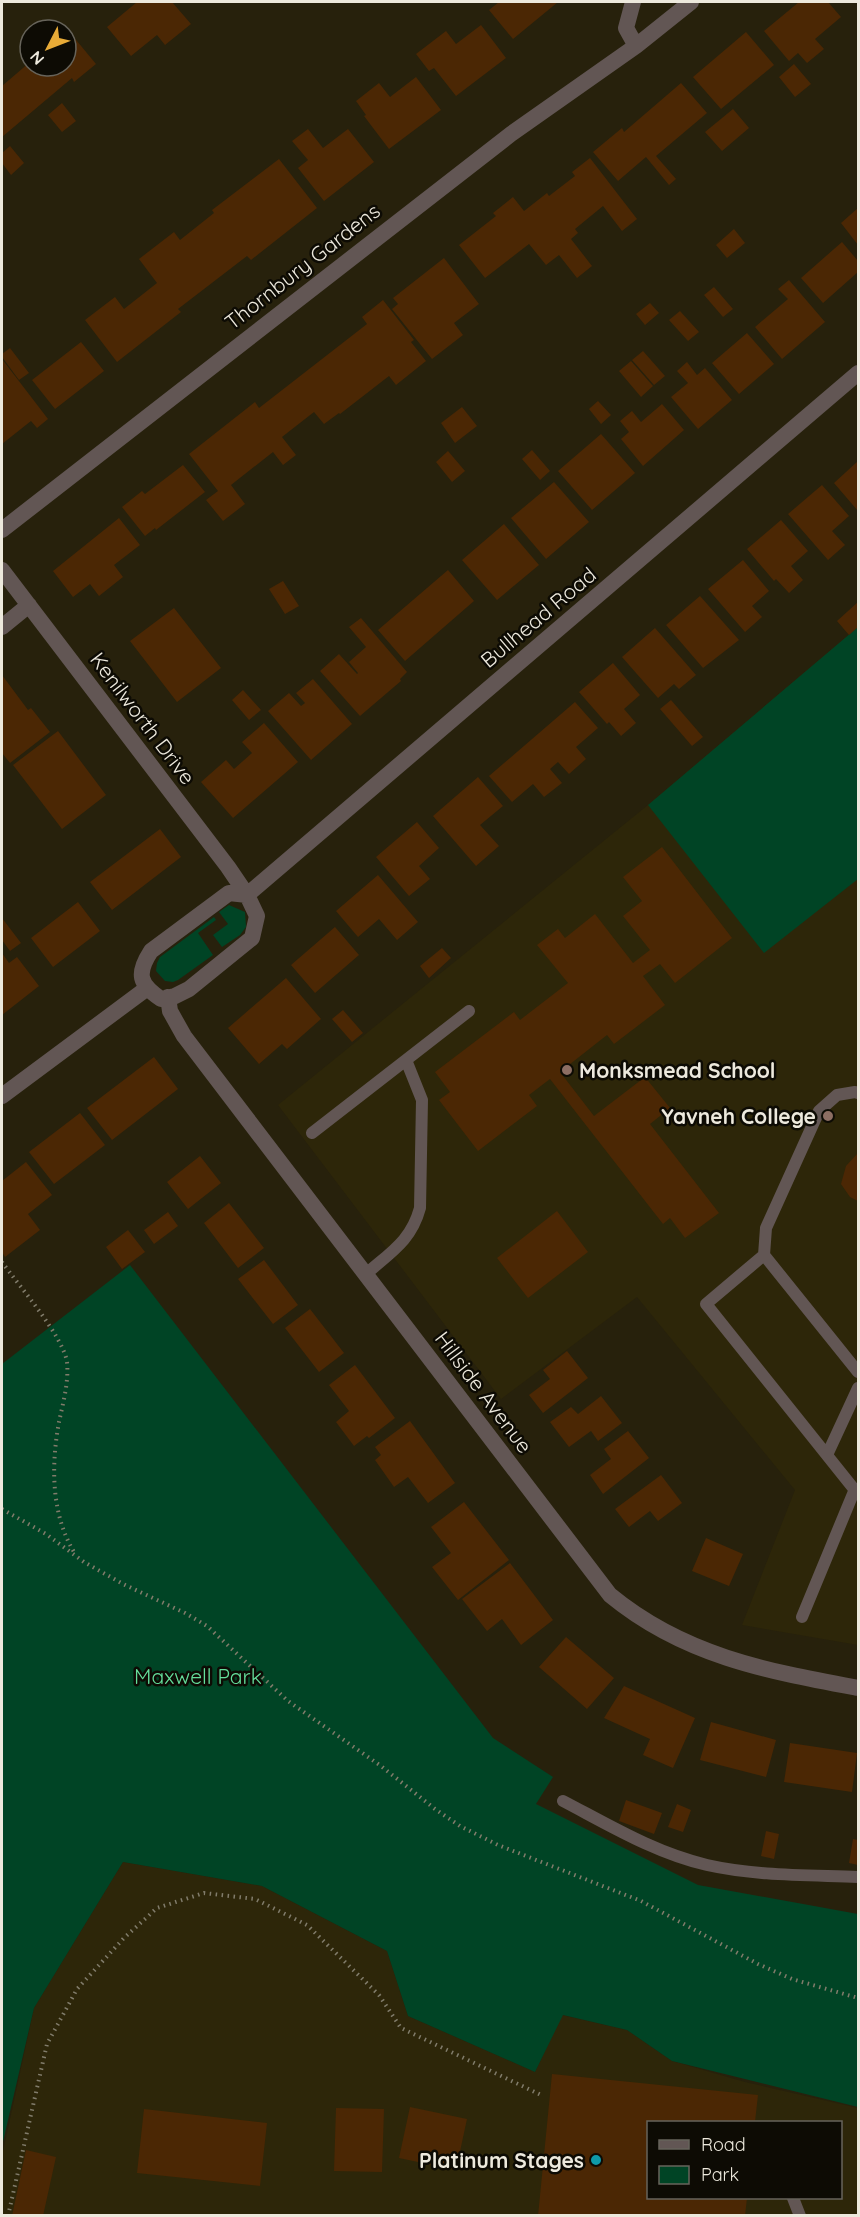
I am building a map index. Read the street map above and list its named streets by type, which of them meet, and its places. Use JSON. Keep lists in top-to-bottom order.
{
  "streets": {
    "street": [
      "Thornbury Gardens",
      "Bullhead Road",
      "Kenilworth Drive",
      "Hillside Avenue"
    ]
  },
  "crossings": [
    ["Bullhead Road", "Kenilworth Drive"]
  ],
  "parks": ["Maxwell Park"],
  "places": ["Monksmead School", "Yavneh College", "Platinum Stages"],
  "legend": ["Road", "Park"],
  "north": "bottom left"
}
